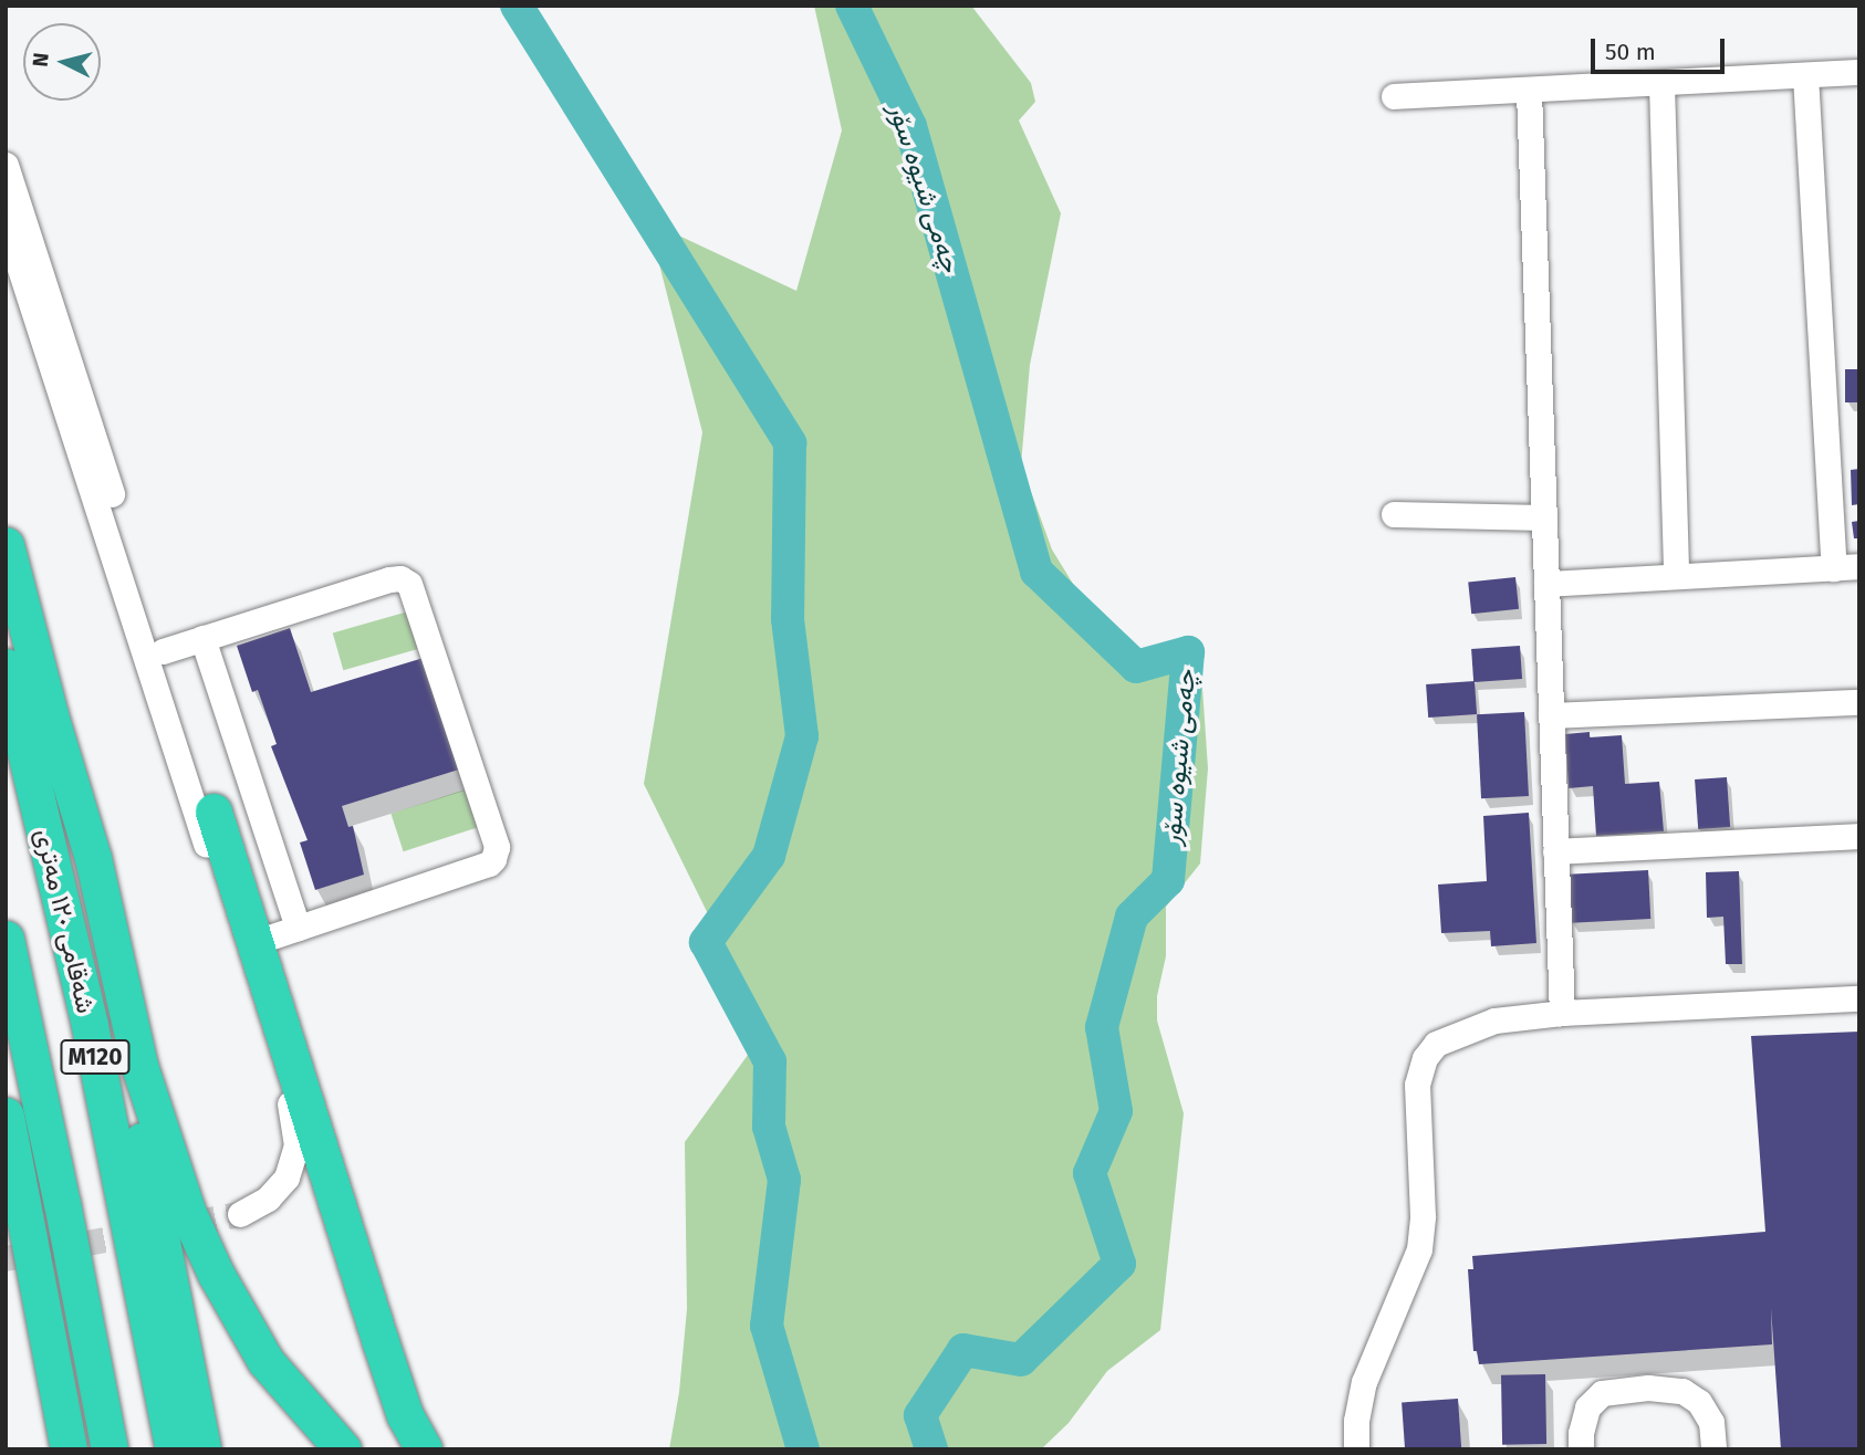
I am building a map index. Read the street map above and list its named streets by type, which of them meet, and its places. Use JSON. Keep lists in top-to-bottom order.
{
  "streets": {
    "highway": ["شەقامی ١٢٠ مەتری", "M120"]
  },
  "water": ["چەمی شیوە سۆر"],
  "scale_bar": "50 m",
  "north": "left"
}
